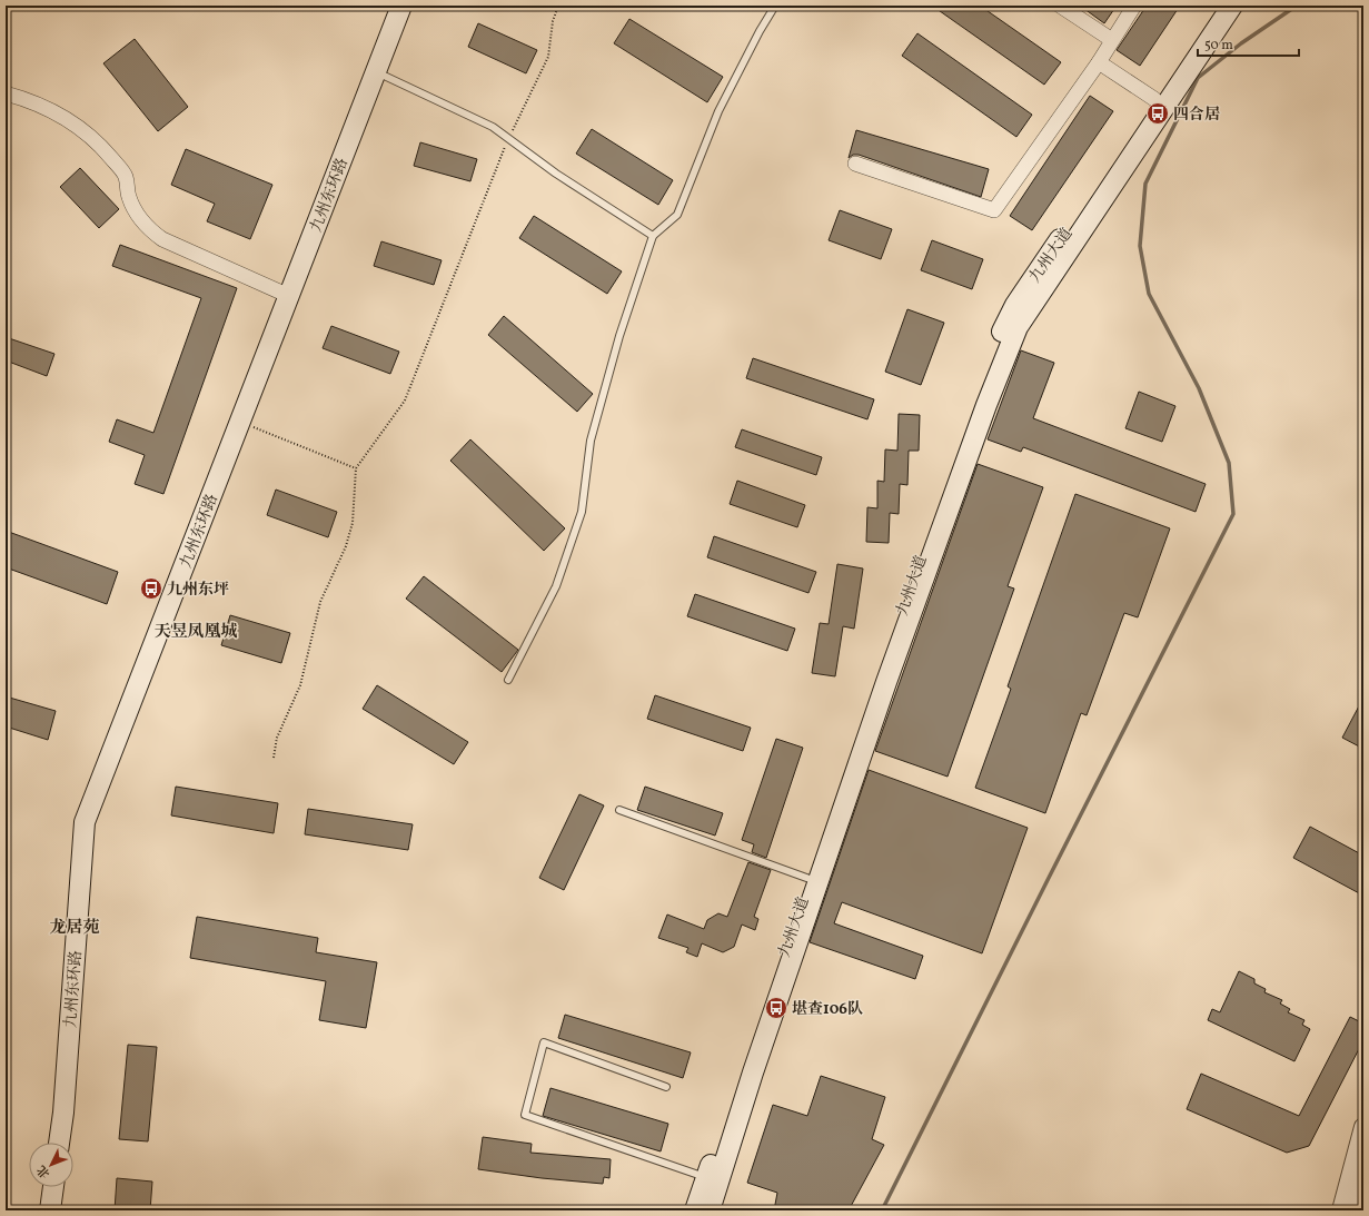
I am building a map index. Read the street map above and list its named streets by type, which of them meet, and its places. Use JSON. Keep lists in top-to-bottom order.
{
  "streets": {
    "main road": ["九州东环路", "九州大道"]
  },
  "districts": ["天昱凤凰城", "龙居苑"],
  "places": {
    "bus stop": ["四合居", "九州东坪", "堪查106队"]
  },
  "scale_bar": "50 m",
  "north": "bottom left"
}
